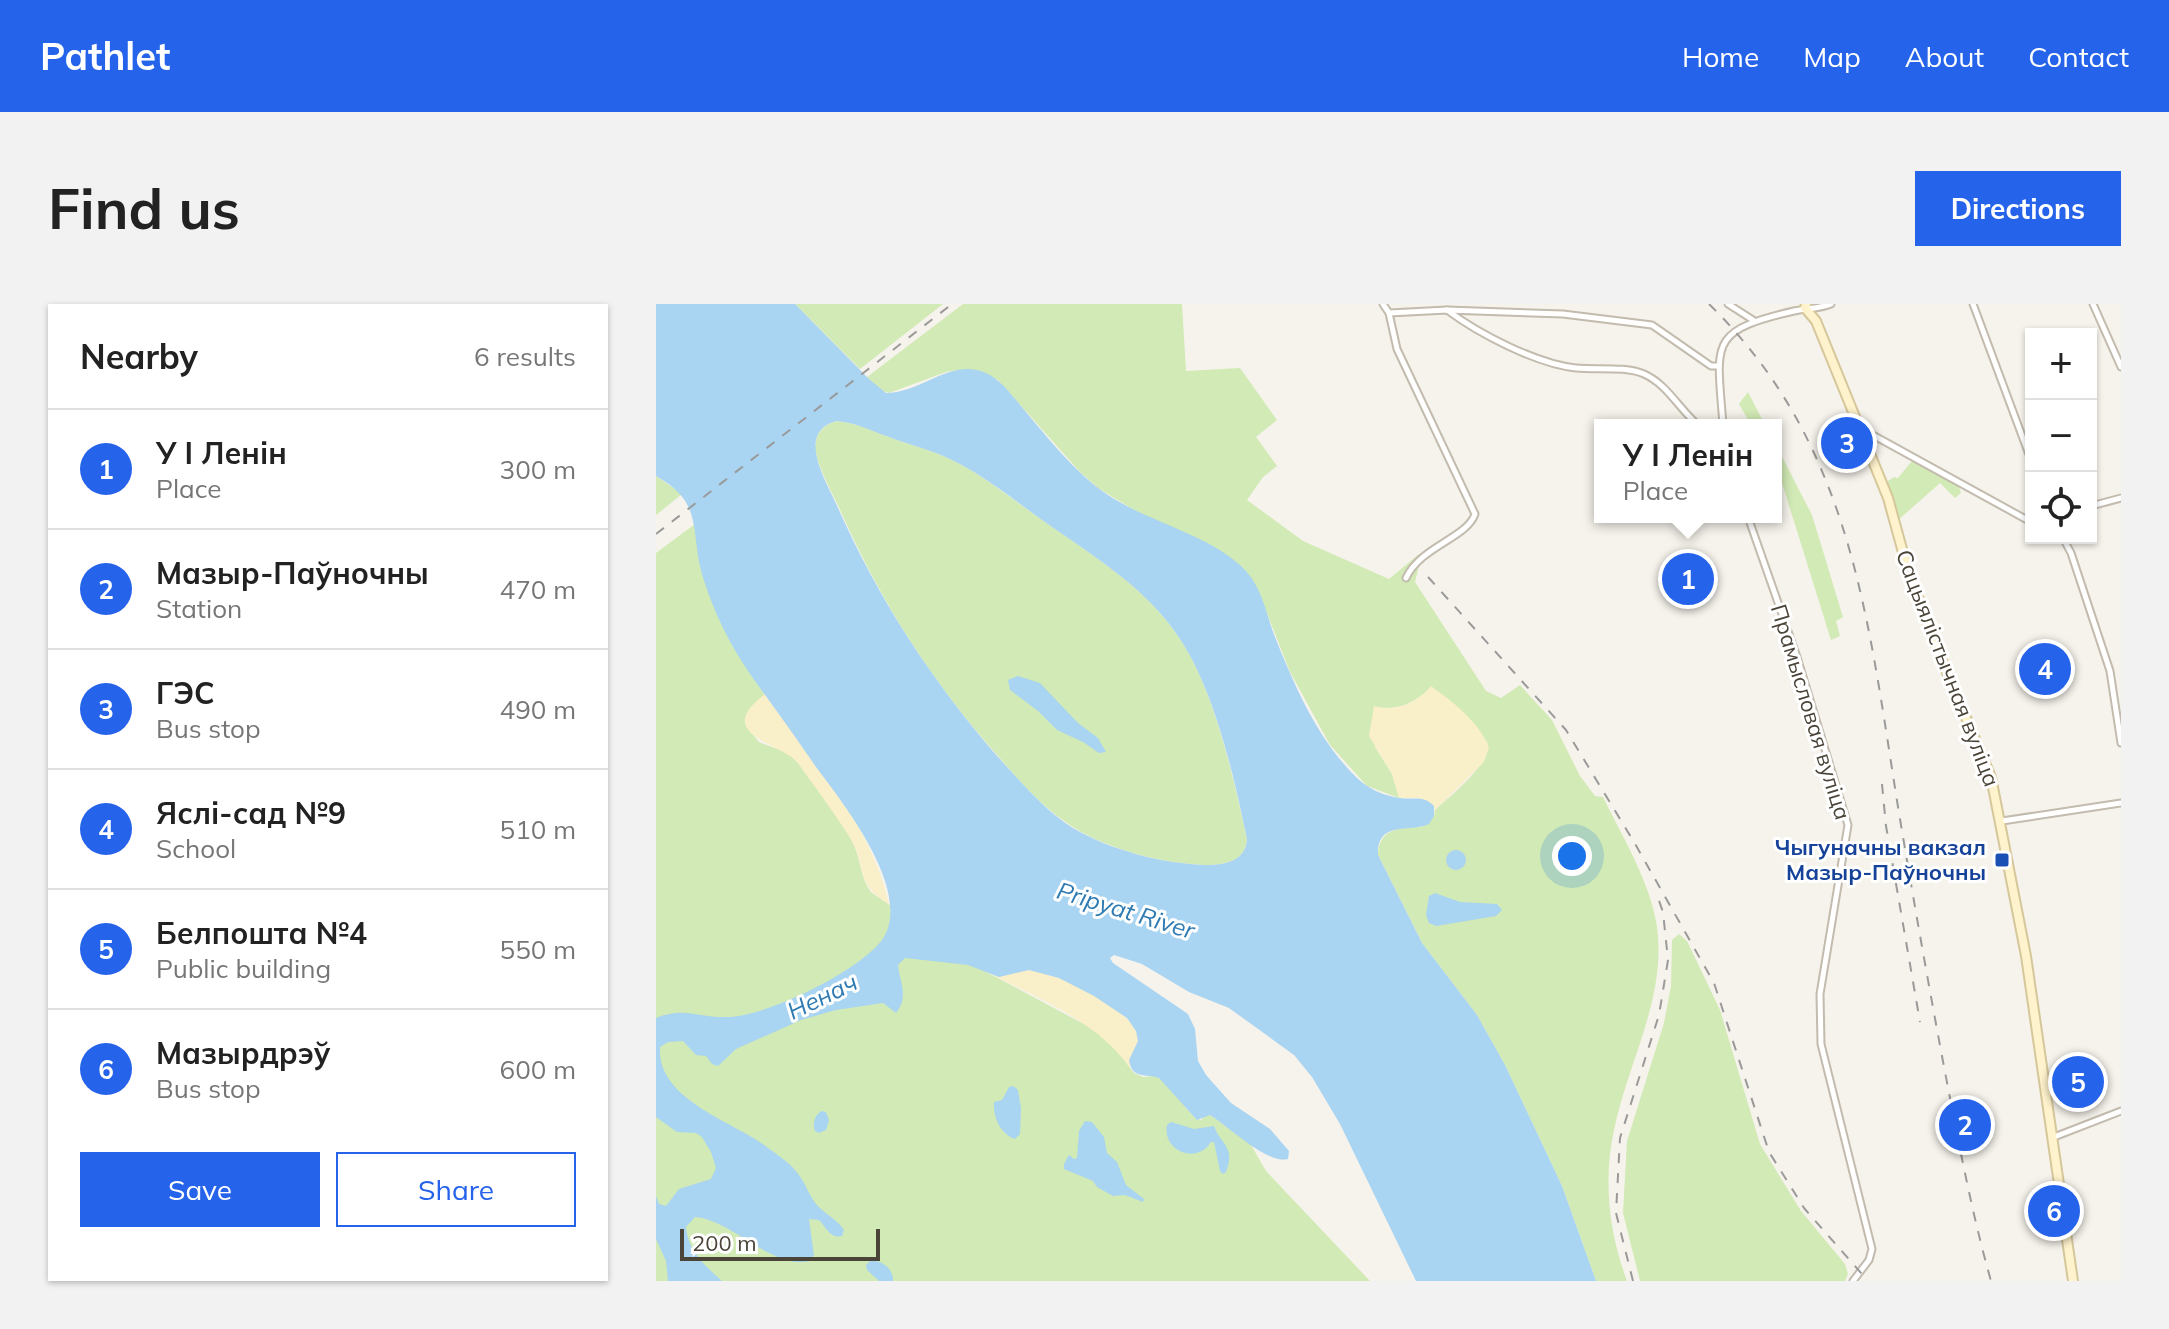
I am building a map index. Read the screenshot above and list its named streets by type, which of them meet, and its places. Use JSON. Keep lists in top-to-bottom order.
{
  "streets": {
    "street": ["Сацыялістычная вуліца", "Прамысловая вуліца"]
  },
  "water": ["Pripyat River", "Ненач"],
  "places": {
    "transit": ["Чыгуначны вакзал Мазыр-Паўночны"]
  },
  "scale_bar": "200 m",
  "page": {
    "header": "Pathlet",
    "nav": [
      "Home",
      "Map",
      "About",
      "Contact"
    ],
    "buttons": [
      "Directions",
      ["Save", "Share"]
    ],
    "title": "Find us",
    "heading": ["Nearby", "6 results"],
    "map_buttons": ["+", "−"],
    "list": [
      {
        "mark": "1",
        "name": "У І Ленін",
        "note": "Place",
        "value": "300 m"
      },
      {
        "mark": "2",
        "name": "Мазыр-Паўночны",
        "note": "Station",
        "value": "470 m"
      },
      {
        "mark": "3",
        "name": "ГЭС",
        "note": "Bus stop",
        "value": "490 m"
      },
      {
        "mark": "4",
        "name": "Яслі-сад №9",
        "note": "School",
        "value": "510 m"
      },
      {
        "mark": "5",
        "name": "Белпошта №4",
        "note": "Public building",
        "value": "550 m"
      },
      {
        "mark": "6",
        "name": "Мазырдрэў",
        "note": "Bus stop",
        "value": "600 m"
      }
    ],
    "pins": [
      "3",
      "1",
      "4",
      "5",
      "2",
      "6"
    ],
    "popup": ["У І Ленін", "Place"],
    "scale": "200 m"
  }
}
